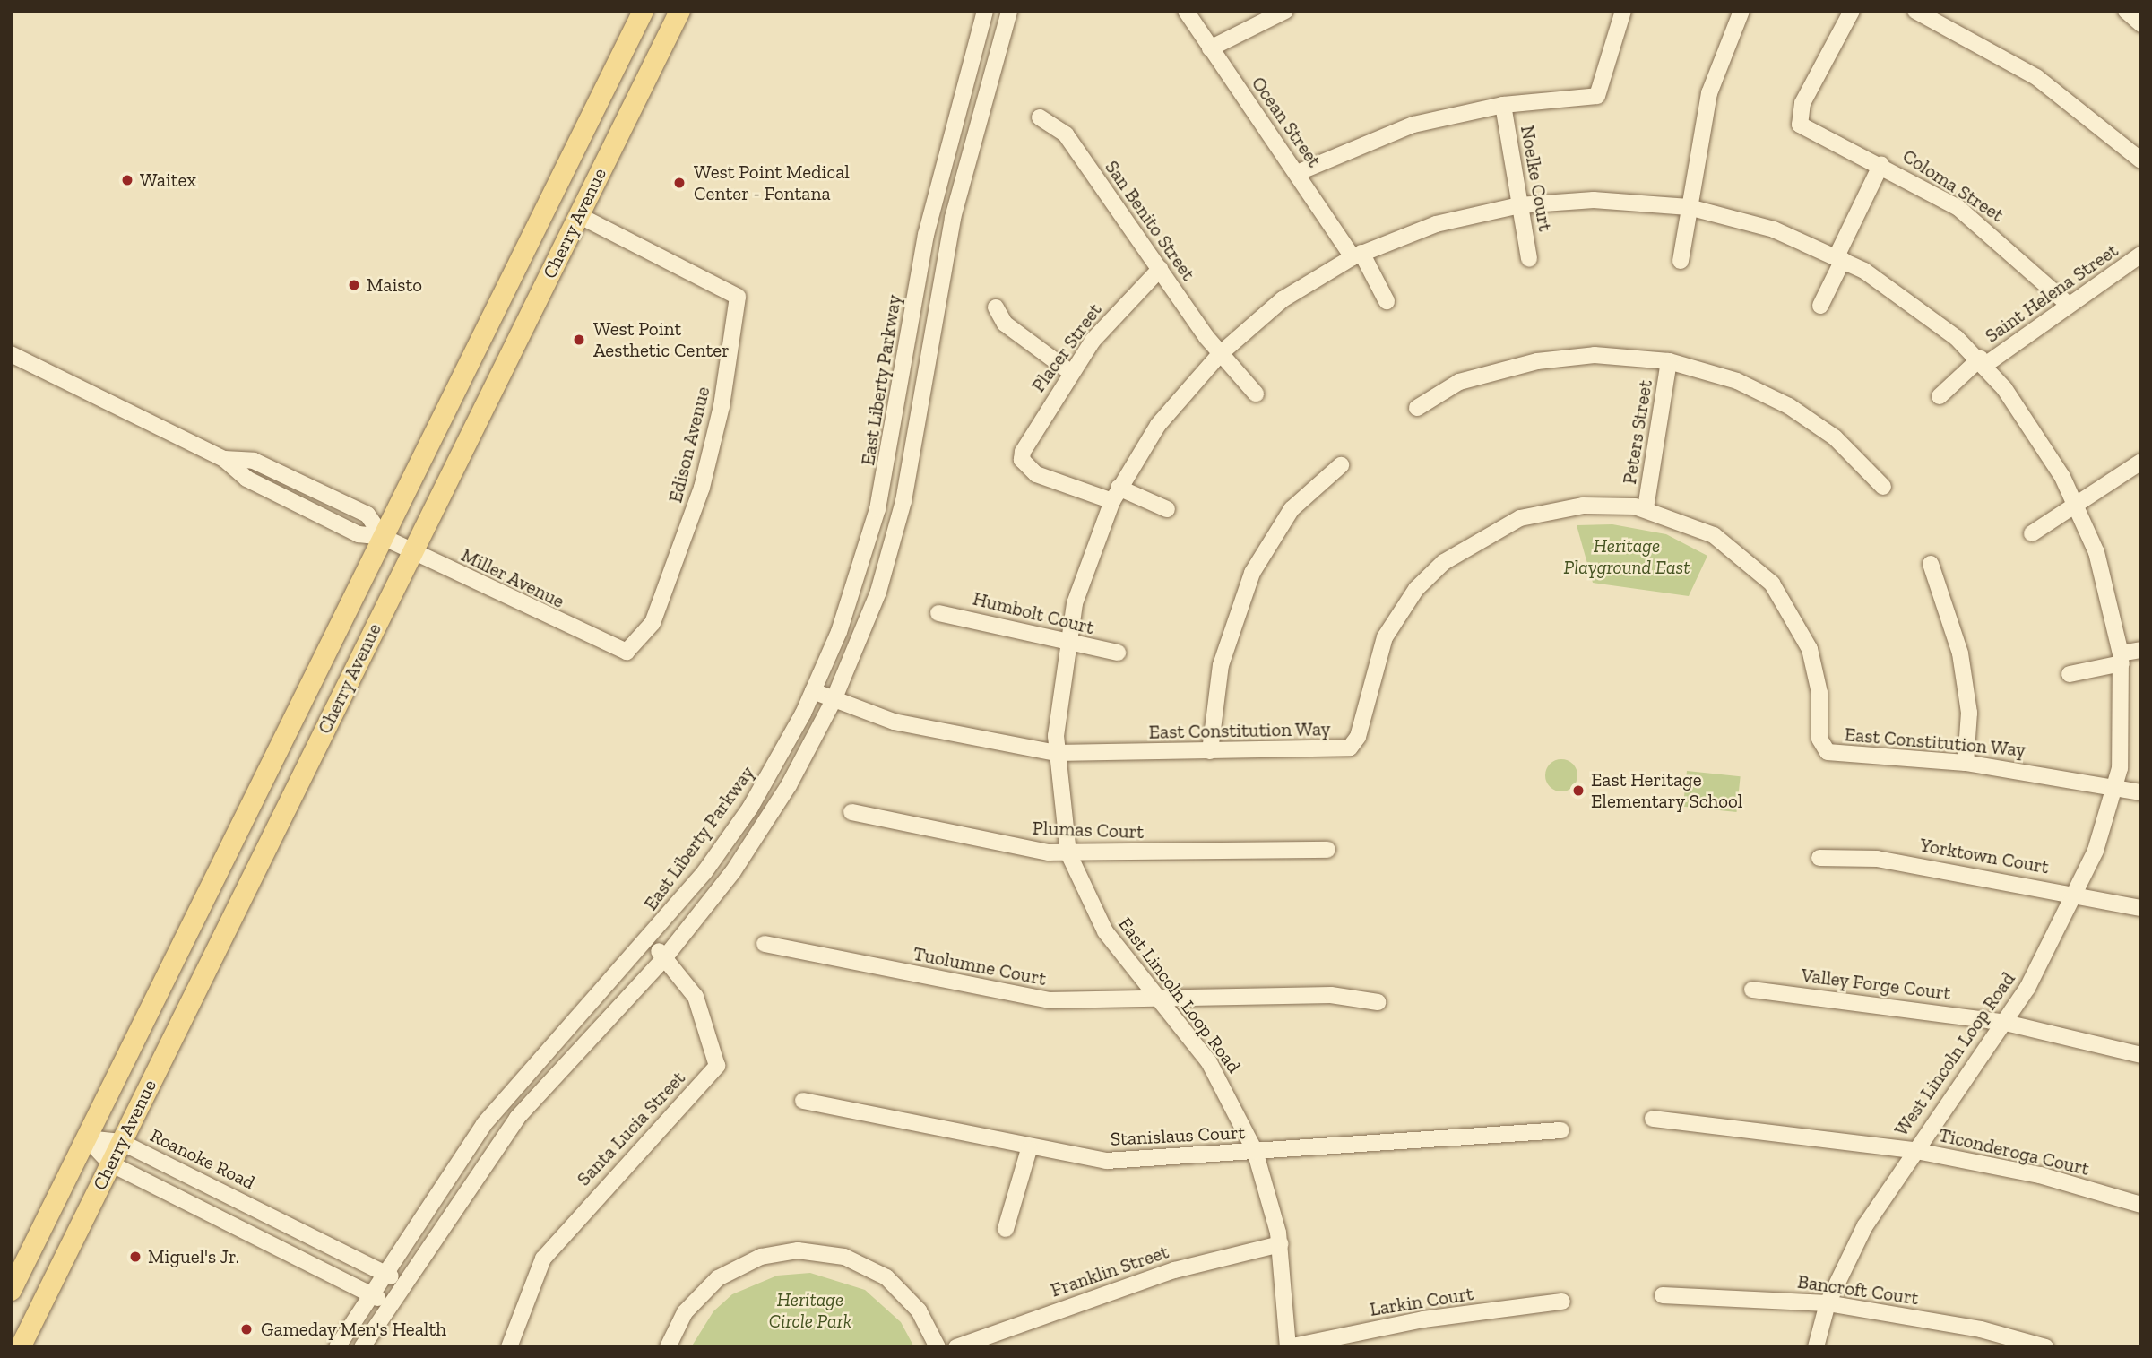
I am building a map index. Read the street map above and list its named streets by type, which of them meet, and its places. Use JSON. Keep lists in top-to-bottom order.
{
  "streets": {
    "main road": ["Cherry Avenue"],
    "street": [
      "Ocean Street",
      "Noelke Court",
      "Coloma Street",
      "San Benito Street",
      "Saint Helena Street",
      "Placer Street",
      "East Liberty Parkway",
      "Peters Street",
      "Edison Avenue",
      "Miller Avenue",
      "Humbolt Court",
      "East Constitution Way",
      "Plumas Court",
      "Yorktown Court",
      "Tuolumne Court",
      "Valley Forge Court",
      "East Lincoln Loop Road",
      "West Lincoln Loop Road",
      "Santa Lucia Street",
      "Stanislaus Court",
      "Ticonderoga Court",
      "Roanoke Road",
      "Franklin Street",
      "Bancroft Court",
      "Larkin Court"
    ]
  },
  "crossings": [
    ["Ocean Street", "East Lincoln Loop Road"],
    ["Noelke Court", "East Lincoln Loop Road"],
    ["Coloma Street", "Saint Helena Street"],
    ["San Benito Street", "Placer Street"],
    ["San Benito Street", "East Lincoln Loop Road"],
    ["Cherry Avenue", "Edison Avenue"],
    ["Cherry Avenue", "Miller Avenue"],
    ["Cherry Avenue", "Roanoke Road"],
    ["Saint Helena Street", "West Lincoln Loop Road"],
    ["Placer Street", "East Lincoln Loop Road"],
    ["East Liberty Parkway", "East Constitution Way"],
    ["East Liberty Parkway", "Santa Lucia Street"],
    ["East Liberty Parkway", "Roanoke Road"],
    ["Peters Street", "East Constitution Way"],
    ["Edison Avenue", "Miller Avenue"],
    ["Humbolt Court", "East Lincoln Loop Road"],
    ["East Constitution Way", "East Lincoln Loop Road"],
    ["East Constitution Way", "West Lincoln Loop Road"],
    ["Plumas Court", "East Lincoln Loop Road"],
    ["Yorktown Court", "West Lincoln Loop Road"],
    ["Tuolumne Court", "East Lincoln Loop Road"],
    ["Valley Forge Court", "West Lincoln Loop Road"],
    ["East Lincoln Loop Road", "West Lincoln Loop Road"],
    ["East Lincoln Loop Road", "Stanislaus Court"],
    ["East Lincoln Loop Road", "Franklin Street"],
    ["East Lincoln Loop Road", "Larkin Court"],
    ["West Lincoln Loop Road", "Ticonderoga Court"],
    ["West Lincoln Loop Road", "Bancroft Court"]
  ],
  "parks": ["Heritage Playground East", "Heritage Circle Park"],
  "places": [
    "Waitex",
    "West Point Medical Center - Fontana",
    "Maisto",
    "West Point Aesthetic Center",
    "East Heritage Elementary School",
    "Miguel's Jr.",
    "Gameday Men's Health"
  ]
}
